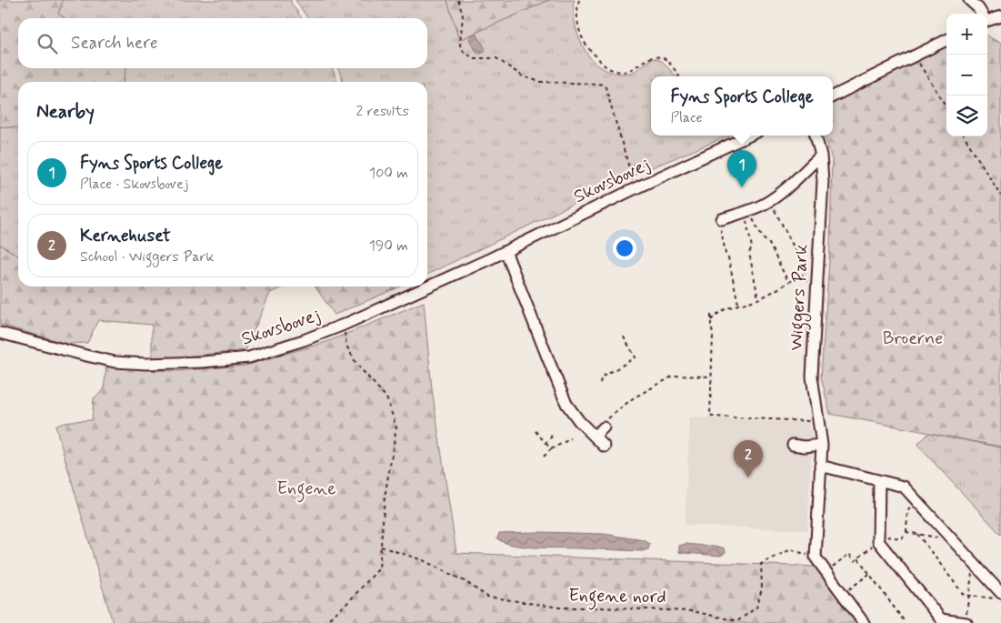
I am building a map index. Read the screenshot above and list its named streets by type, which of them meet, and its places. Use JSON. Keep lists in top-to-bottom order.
{
  "streets": {
    "street": ["Skovsbovej", "Wiggers Park"],
    "path": ["Engene nord"]
  },
  "crossings": [
    ["Wiggers Park", "Engene nord"]
  ],
  "parks": ["Broerne", "Engene"],
  "page": {
    "map_buttons": ["+", "−"],
    "search": "Search here",
    "popup": ["Fyns Sports College", "Place"],
    "heading": ["Nearby", "2 results"],
    "list": [
      {
        "mark": "1",
        "name": "Fyns Sports College",
        "note": "Place · Skovsbovej",
        "value": "100 m"
      },
      {
        "mark": "2",
        "name": "Kernehuset",
        "note": "School · Wiggers Park",
        "value": "190 m"
      }
    ],
    "pins": ["1", "2"]
  }
}
